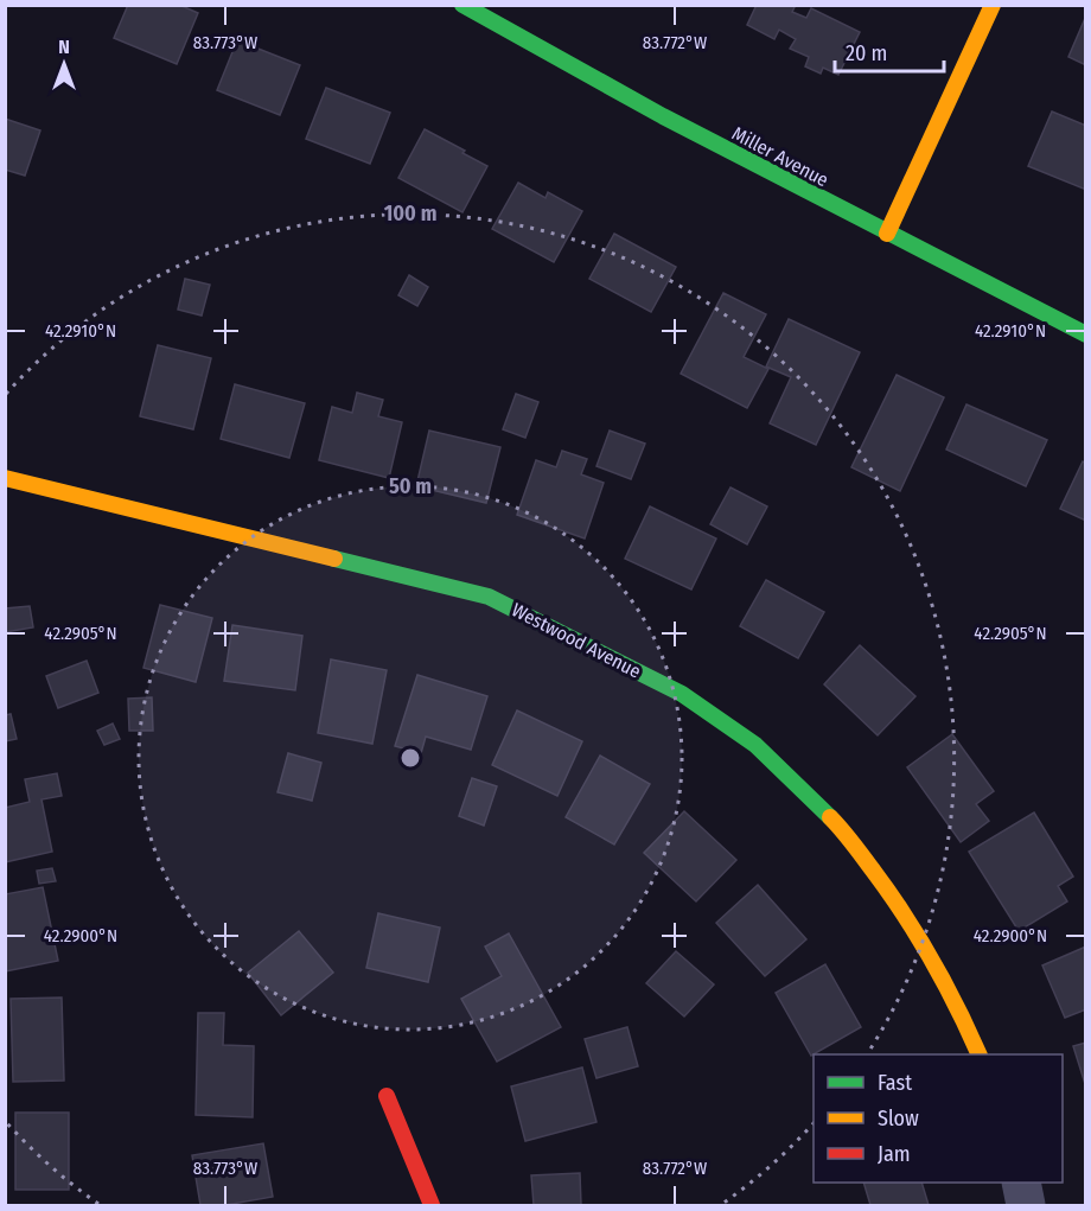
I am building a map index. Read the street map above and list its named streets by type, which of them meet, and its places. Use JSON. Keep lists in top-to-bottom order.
{
  "streets": {
    "street": ["Miller Avenue", "Westwood Avenue"]
  },
  "legend": ["Fast", "Slow", "Jam"],
  "scale_bar": "20 m",
  "north": "top",
  "coordinates": [
    "83.773°W",
    "83.772°W",
    "42.2910°N",
    "42.2905°N",
    "42.2900°N"
  ],
  "rings": ["100 m", "50 m"]
}
